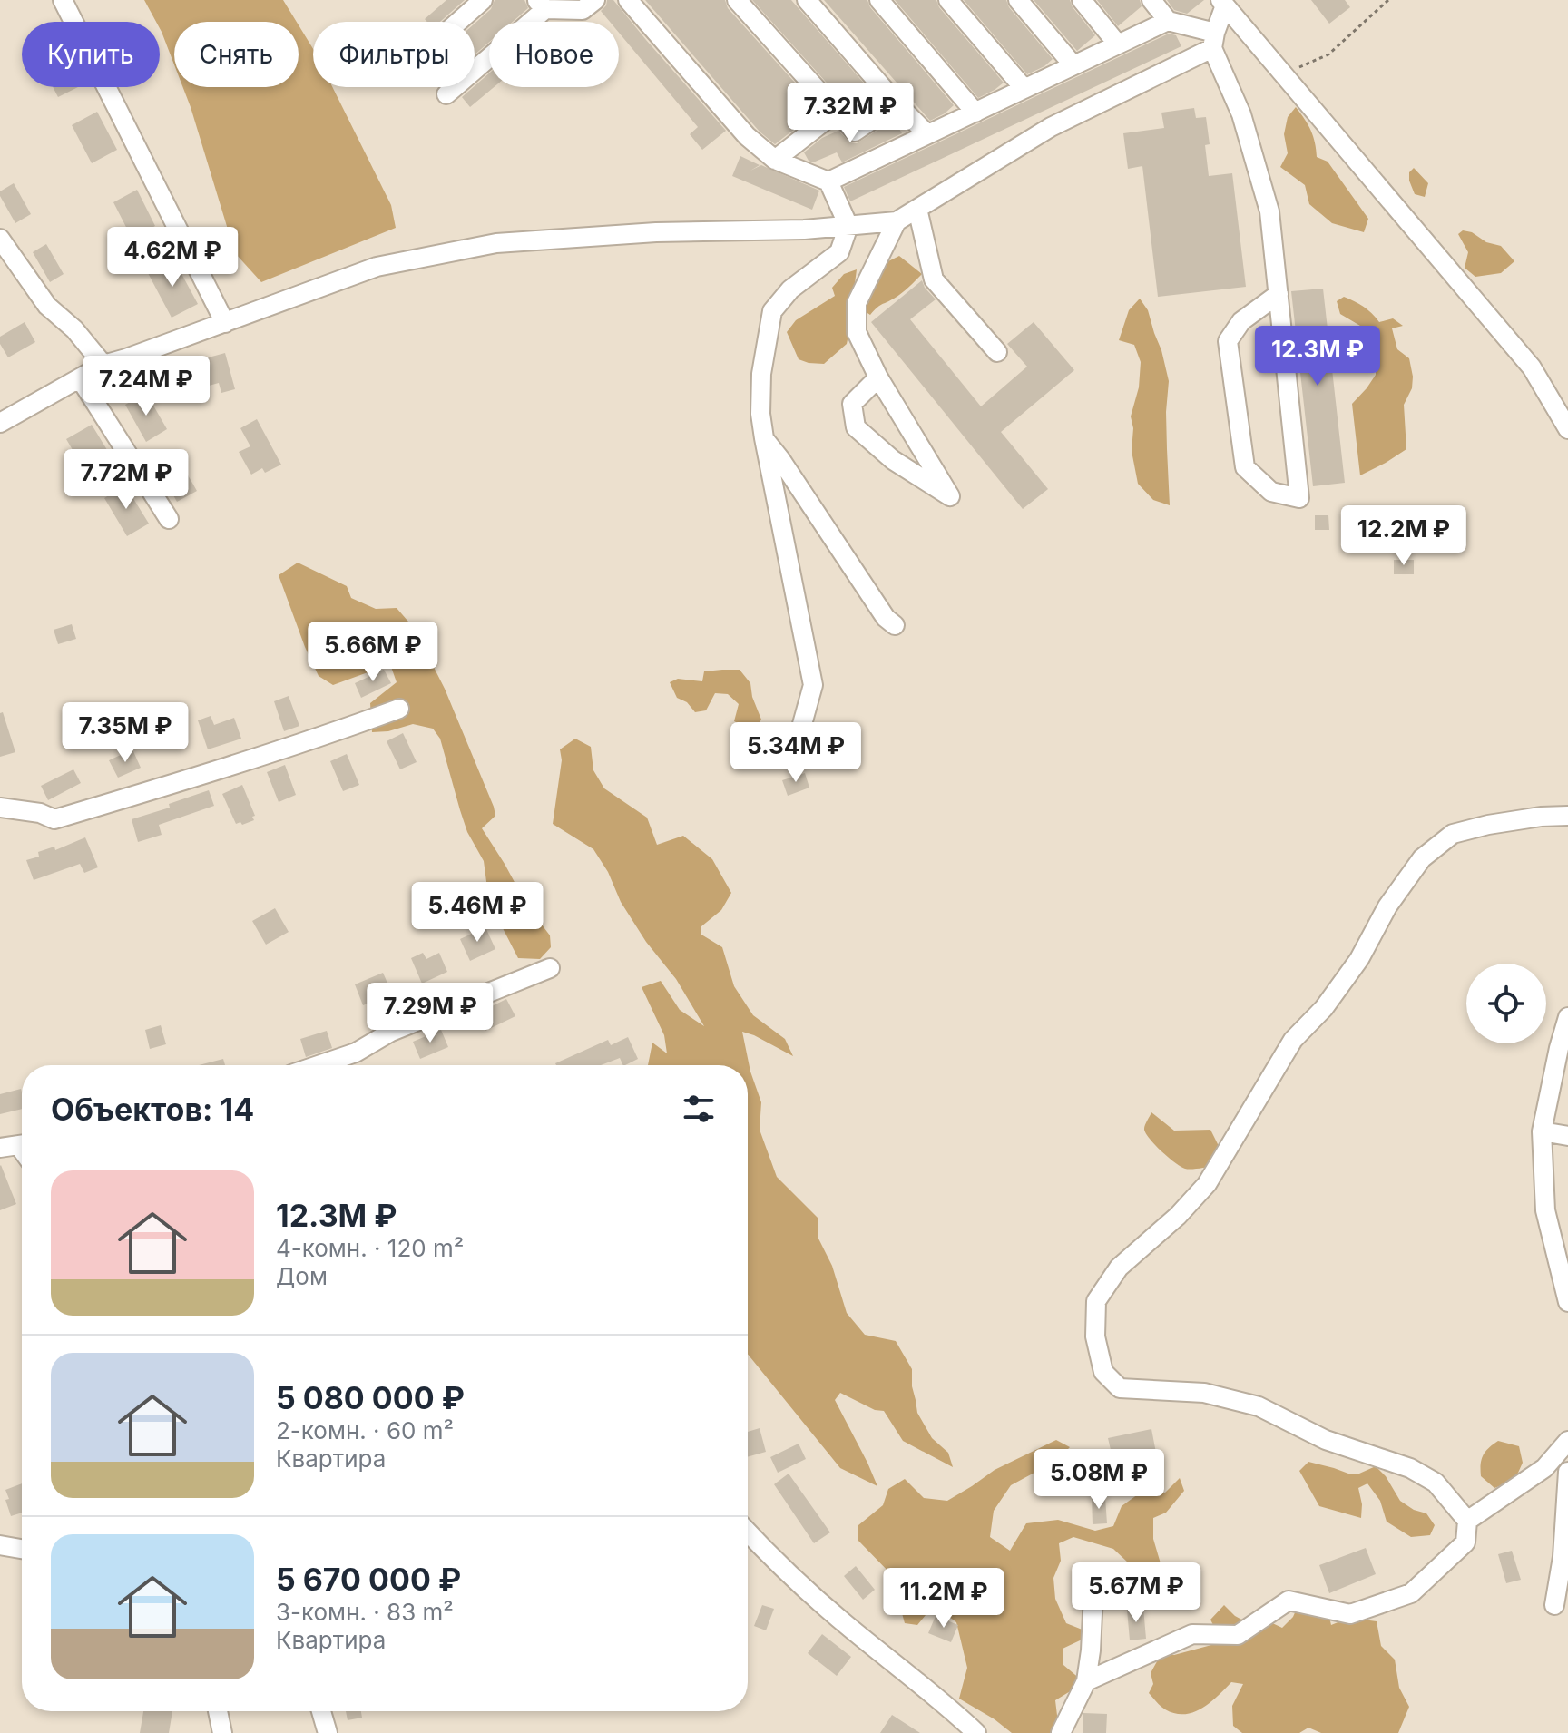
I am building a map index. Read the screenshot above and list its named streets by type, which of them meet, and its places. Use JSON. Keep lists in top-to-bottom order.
{
  "page": {
    "chip": [
      "Купить",
      "Снять",
      "Фильтры",
      "Новое"
    ],
    "price": [
      "7.32M ₽",
      "4.62M ₽",
      "12.3M ₽",
      "7.24M ₽",
      "7.72M ₽",
      "12.2M ₽",
      "5.66M ₽",
      "7.35M ₽",
      "5.34M ₽",
      "5.46M ₽",
      "7.29M ₽",
      "5.08M ₽",
      "5.67M ₽",
      "11.2M ₽"
    ],
    "heading": "Объектов: 14",
    "list": [
      {
        "name": "12.3M ₽",
        "note": "4-комн. · 120 m² · Дом"
      },
      {
        "name": "5 080 000 ₽",
        "note": "2-комн. · 60 m² · Квартира"
      },
      {
        "name": "5 670 000 ₽",
        "note": "3-комн. · 83 m² · Квартира"
      }
    ]
  }
}
